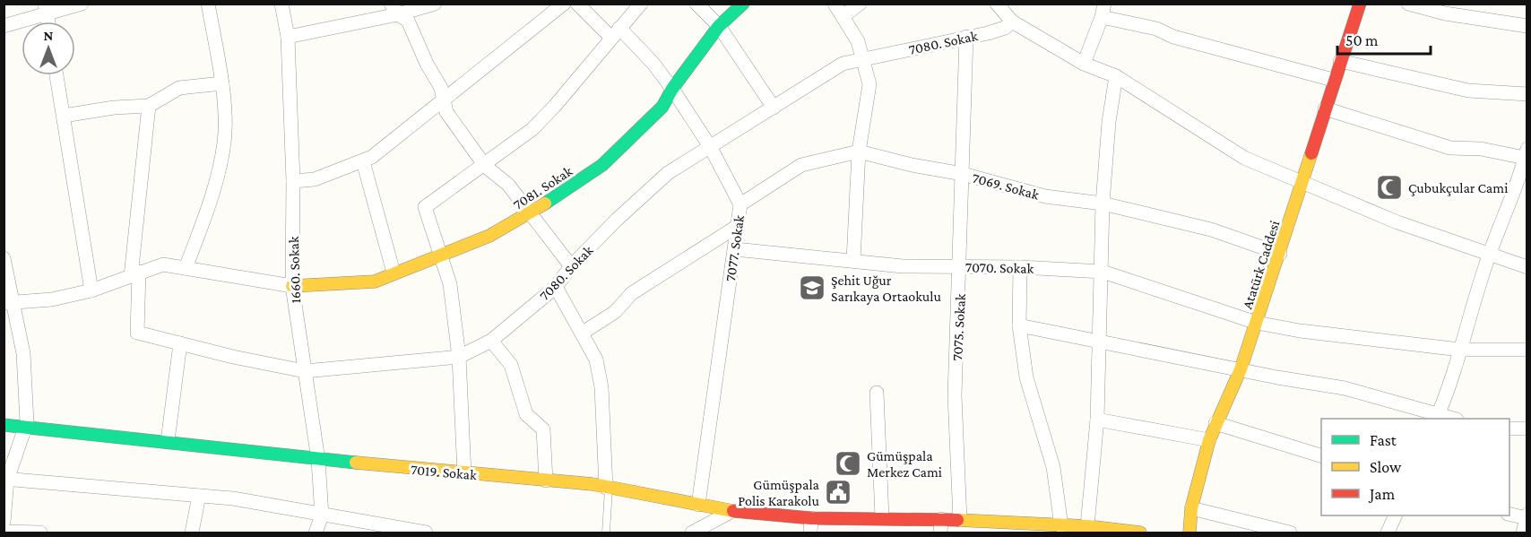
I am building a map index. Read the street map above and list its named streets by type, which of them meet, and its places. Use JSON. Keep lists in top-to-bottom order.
{
  "streets": {
    "street": [
      "7080. Sokak",
      "7069. Sokak",
      "7081. Sokak",
      "7077. Sokak",
      "Atatürk Caddesi",
      "7070. Sokak",
      "1660. Sokak",
      "7075. Sokak",
      "7019. Sokak"
    ]
  },
  "crossings": [
    ["7080. Sokak", "7077. Sokak"],
    ["7080. Sokak", "1660. Sokak"],
    ["7080. Sokak", "7075. Sokak"],
    ["7069. Sokak", "7077. Sokak"],
    ["7069. Sokak", "Atatürk Caddesi"],
    ["7069. Sokak", "7075. Sokak"],
    ["7081. Sokak", "7077. Sokak"],
    ["7081. Sokak", "1660. Sokak"],
    ["7077. Sokak", "7070. Sokak"],
    ["7077. Sokak", "7019. Sokak"],
    ["Atatürk Caddesi", "7070. Sokak"],
    ["7070. Sokak", "7075. Sokak"],
    ["1660. Sokak", "7019. Sokak"],
    ["7075. Sokak", "7019. Sokak"]
  ],
  "places": {
    "mosque": ["Çubukçular Cami", "Gümüşpala Merkez Cami"],
    "school or university": ["Şehit Uğur Sarıkaya Ortaokulu"],
    "public building": ["Gümüşpala Polis Karakolu"]
  },
  "legend": ["Fast", "Slow", "Jam"],
  "scale_bar": "50 m",
  "north": "top"
}
